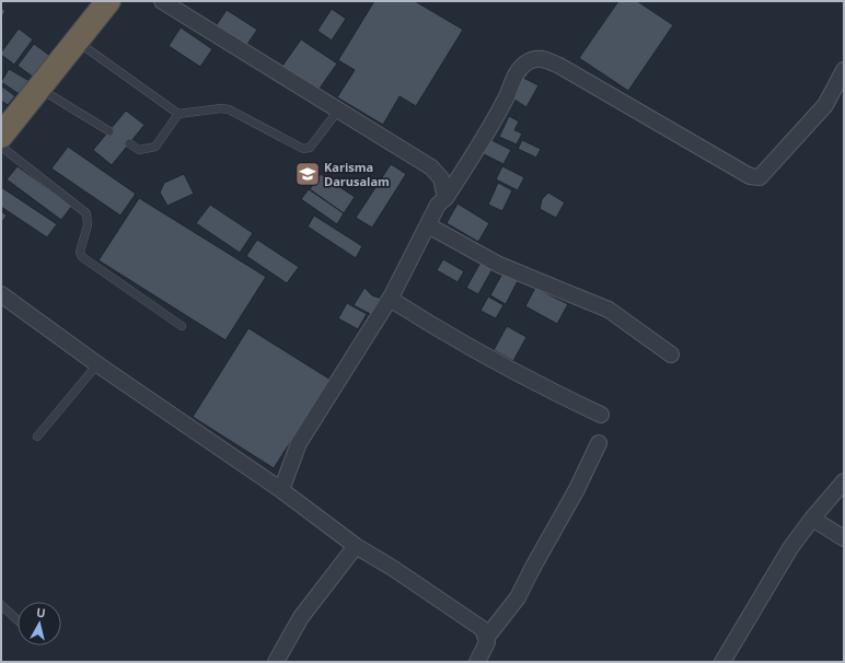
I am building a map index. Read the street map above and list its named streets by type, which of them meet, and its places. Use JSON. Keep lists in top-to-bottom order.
{
  "places": {
    "school or university": ["Karisma Darusalam"]
  },
  "north": "top"
}
